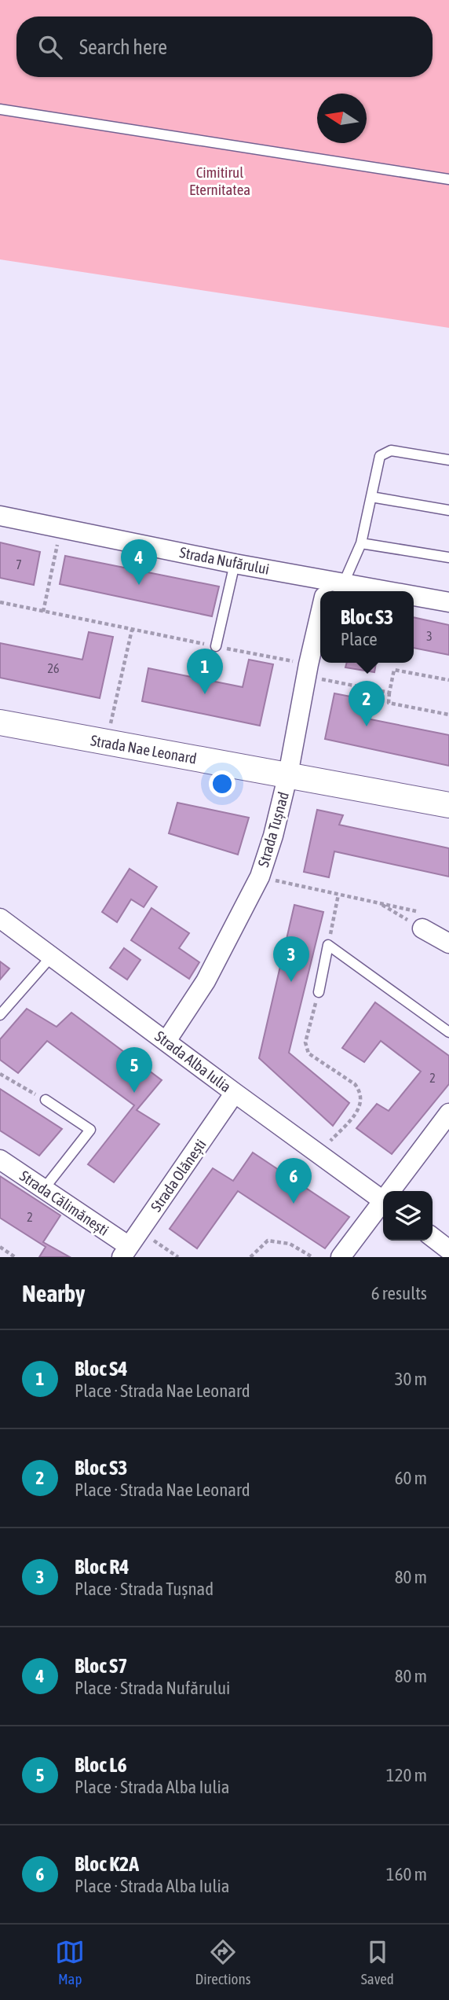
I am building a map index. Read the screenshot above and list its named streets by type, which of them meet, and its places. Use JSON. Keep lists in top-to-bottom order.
{
  "streets": {
    "street": [
      "Strada Nufărului",
      "Strada Nae Leonard",
      "Strada Tușnad",
      "Strada Alba Iulia",
      "Strada Olănești",
      "Strada Călimănești"
    ]
  },
  "crossings": [
    ["Strada Nae Leonard", "Strada Tușnad"],
    ["Strada Tușnad", "Strada Alba Iulia"],
    ["Strada Alba Iulia", "Strada Olănești"],
    ["Strada Olănești", "Strada Călimănești"]
  ],
  "parks": ["Cimitirul Eternitatea"],
  "house_numbers": [
    "7",
    "3",
    "26",
    "2",
    "2"
  ],
  "north": "left",
  "page": {
    "search": "Search here",
    "pins": [
      "4",
      "1",
      "2",
      "3",
      "5",
      "6"
    ],
    "popup": ["Bloc S3", "Place"],
    "heading": ["Nearby", "6 results"],
    "list": [
      {
        "mark": "1",
        "name": "Bloc S4",
        "note": "Place · Strada Nae Leonard",
        "value": "30 m"
      },
      {
        "mark": "2",
        "name": "Bloc S3",
        "note": "Place · Strada Nae Leonard",
        "value": "60 m"
      },
      {
        "mark": "3",
        "name": "Bloc R4",
        "note": "Place · Strada Tușnad",
        "value": "80 m"
      },
      {
        "mark": "4",
        "name": "Bloc S7",
        "note": "Place · Strada Nufărului",
        "value": "80 m"
      },
      {
        "mark": "5",
        "name": "Bloc L6",
        "note": "Place · Strada Alba Iulia",
        "value": "120 m"
      },
      {
        "mark": "6",
        "name": "Bloc K2A",
        "note": "Place · Strada Alba Iulia",
        "value": "160 m"
      }
    ],
    "nav": ["Map", "Directions", "Saved"]
  }
}
